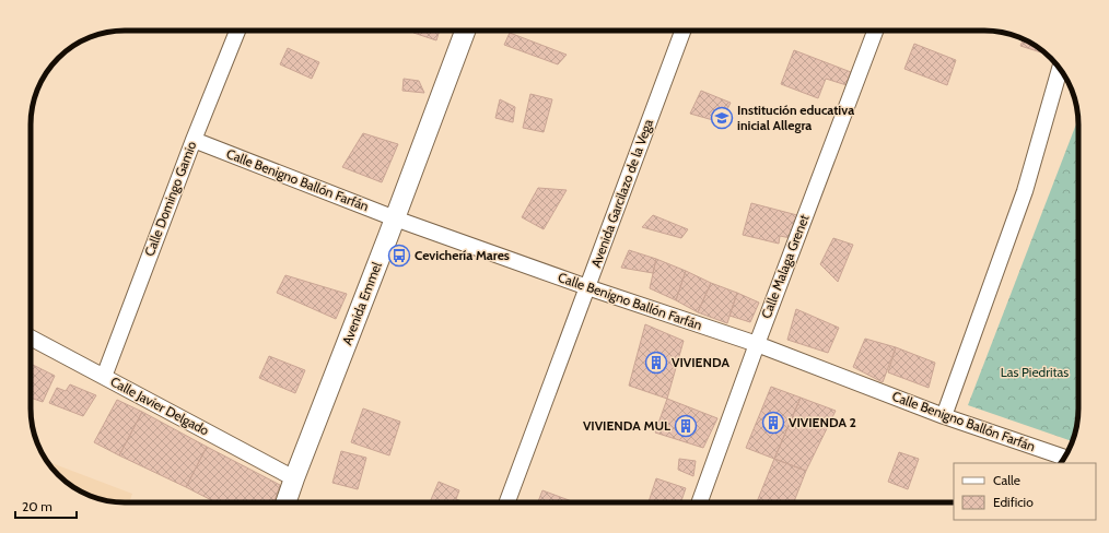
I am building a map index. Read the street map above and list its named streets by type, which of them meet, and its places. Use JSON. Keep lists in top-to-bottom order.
{
  "streets": {
    "street": [
      "Calle Benigno Ballón Farfán",
      "Avenida Garcilazo de la Vega",
      "Calle Domingo Gamio",
      "Calle Malaga Grenet",
      "Avenida Emmel",
      "Calle Javier Delgado"
    ]
  },
  "crossings": [
    ["Calle Benigno Ballón Farfán", "Avenida Garcilazo de la Vega"],
    ["Calle Benigno Ballón Farfán", "Calle Domingo Gamio"],
    ["Calle Benigno Ballón Farfán", "Calle Malaga Grenet"],
    ["Calle Benigno Ballón Farfán", "Avenida Emmel"],
    ["Calle Domingo Gamio", "Calle Javier Delgado"],
    ["Avenida Emmel", "Calle Javier Delgado"]
  ],
  "parks": ["Las Piedritas"],
  "places": {
    "school or university": ["Institución educativa inicial Allegra"],
    "bus stop": ["Cevichería Mares"],
    "building": ["VIVIENDA", "VIVIENDA 2", "VIVIENDA MUL"]
  },
  "legend": ["Calle", "Edificio"],
  "scale_bar": "20 m"
}
